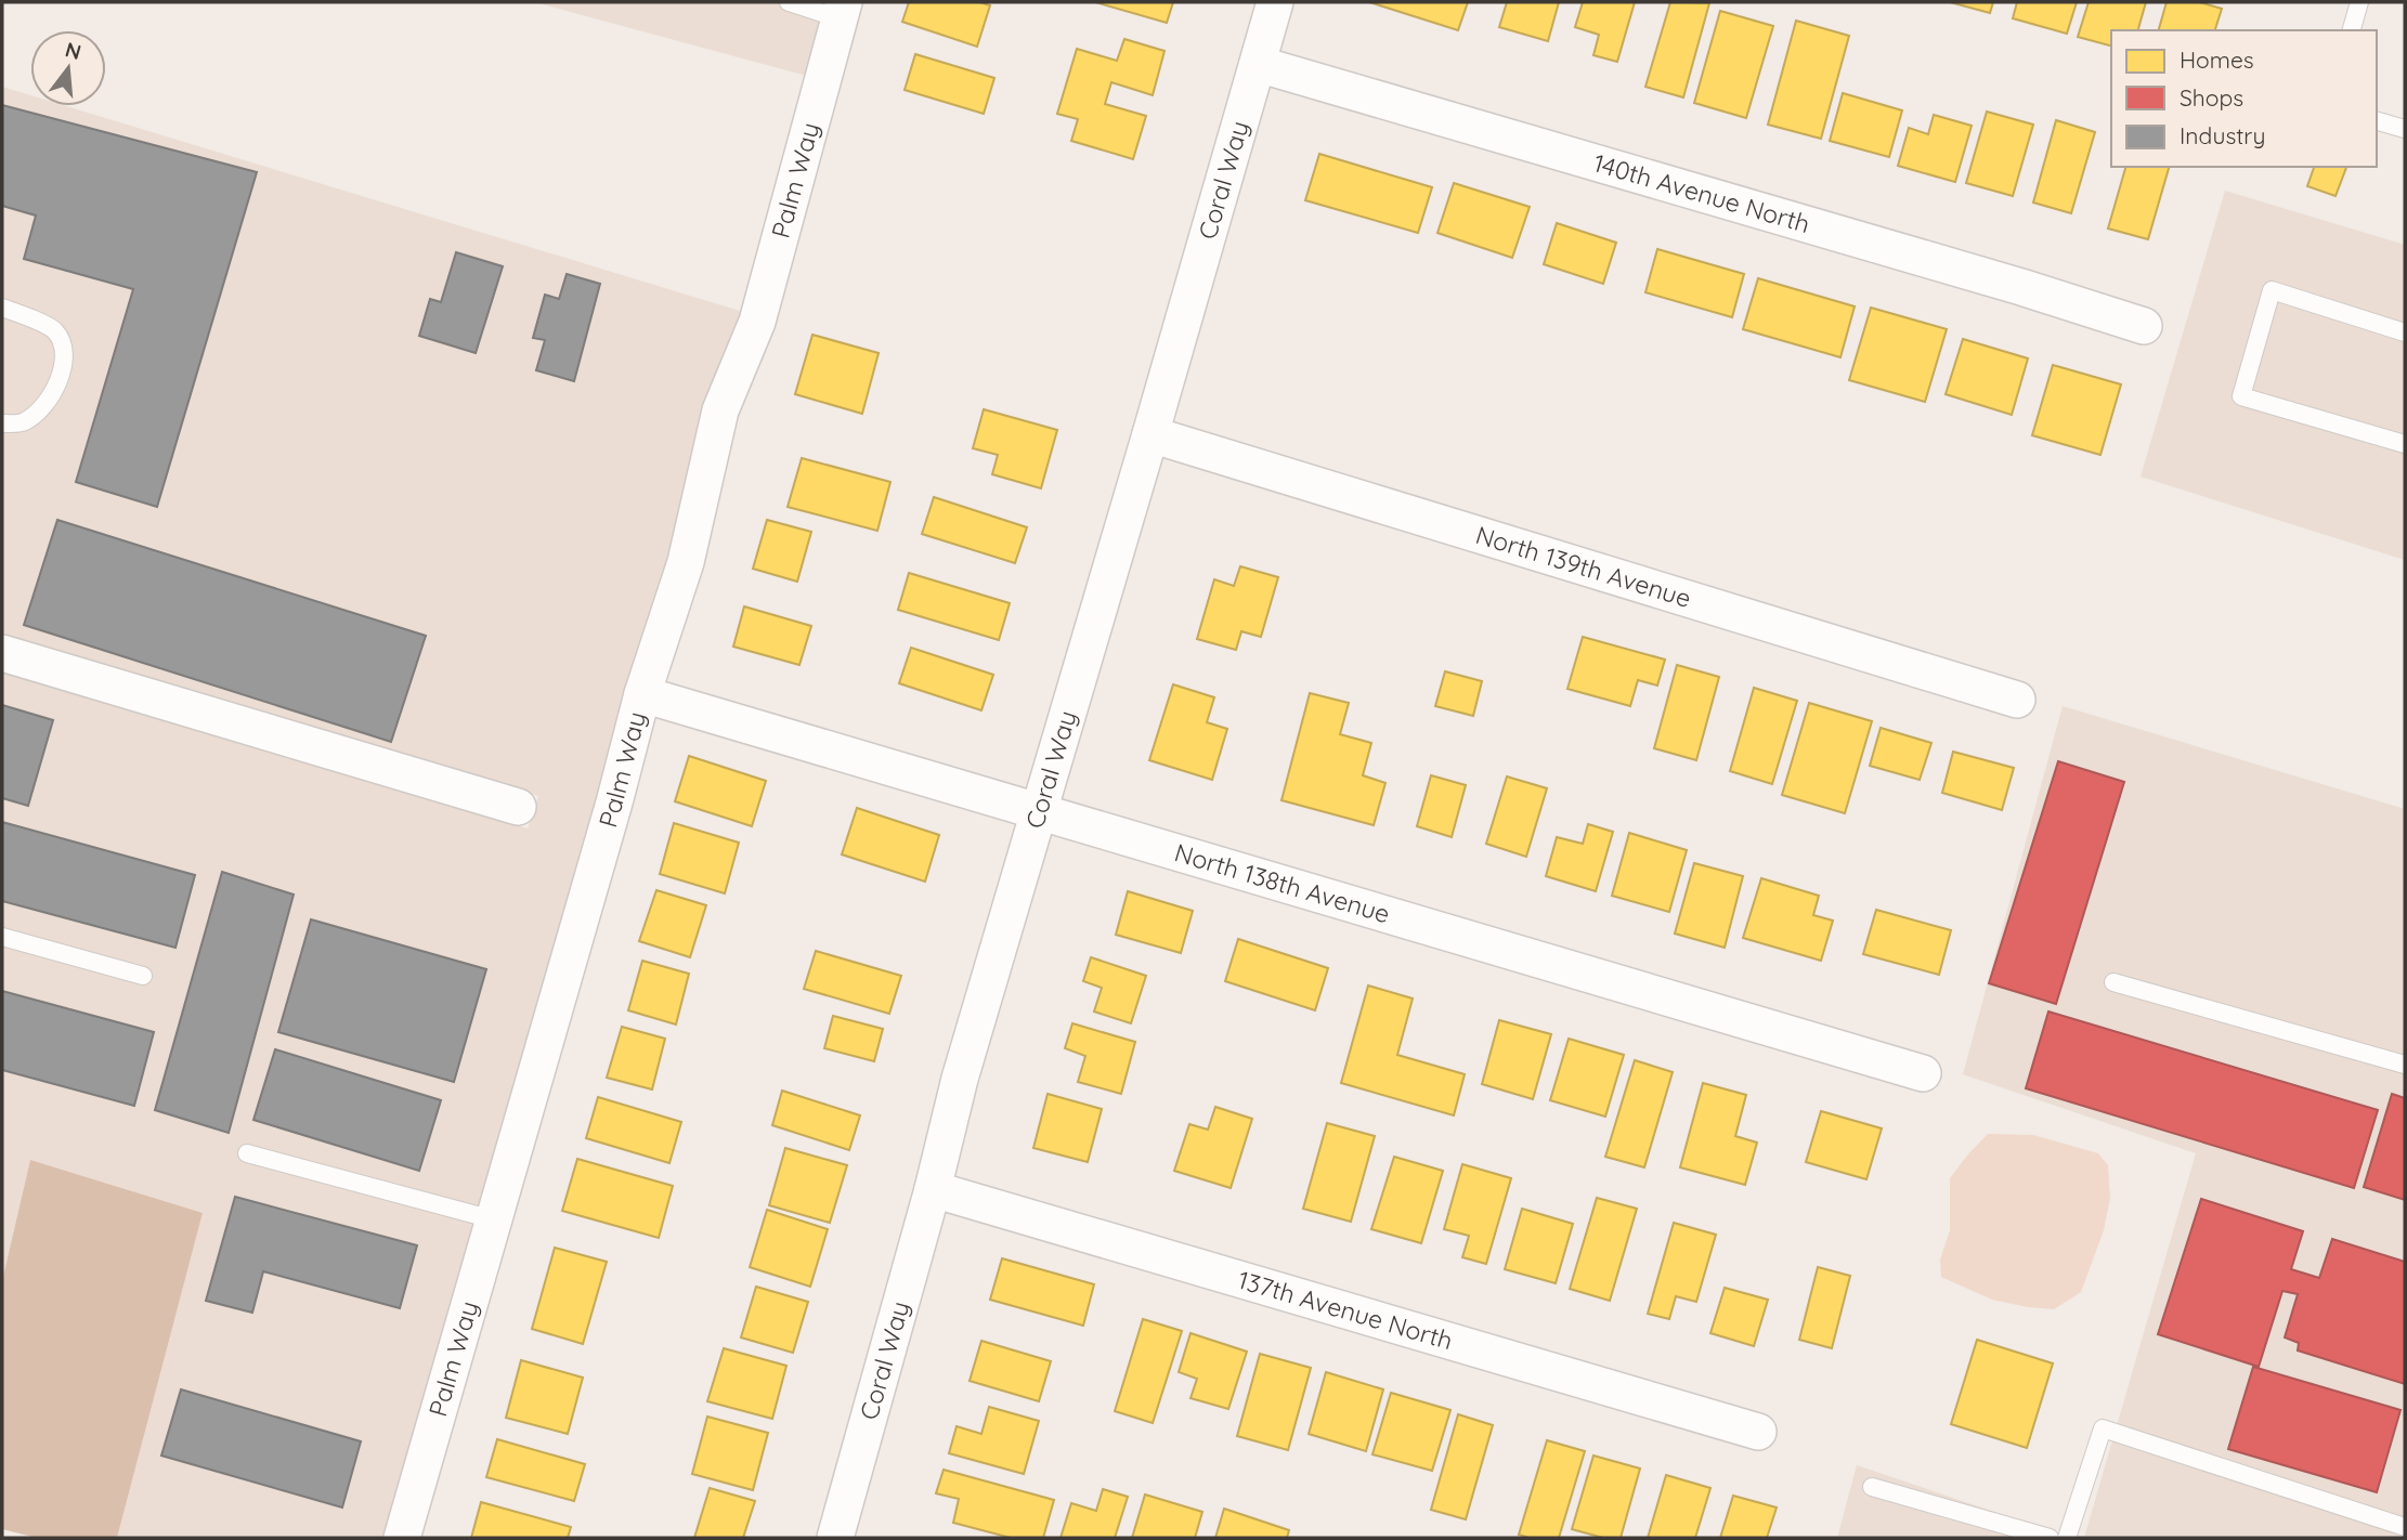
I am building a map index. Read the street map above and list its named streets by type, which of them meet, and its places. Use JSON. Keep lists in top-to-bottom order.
{
  "streets": {
    "street": [
      "Coral Way",
      "Palm Way",
      "140th Avenue North",
      "North 139th Avenue",
      "North 138th Avenue",
      "137th Avenue North"
    ]
  },
  "crossings": [
    ["Coral Way", "140th Avenue North"],
    ["Coral Way", "North 139th Avenue"],
    ["Coral Way", "North 138th Avenue"],
    ["Coral Way", "137th Avenue North"],
    ["Palm Way", "North 138th Avenue"]
  ],
  "legend": ["Homes", "Shops", "Industry"],
  "north": "top"
}
